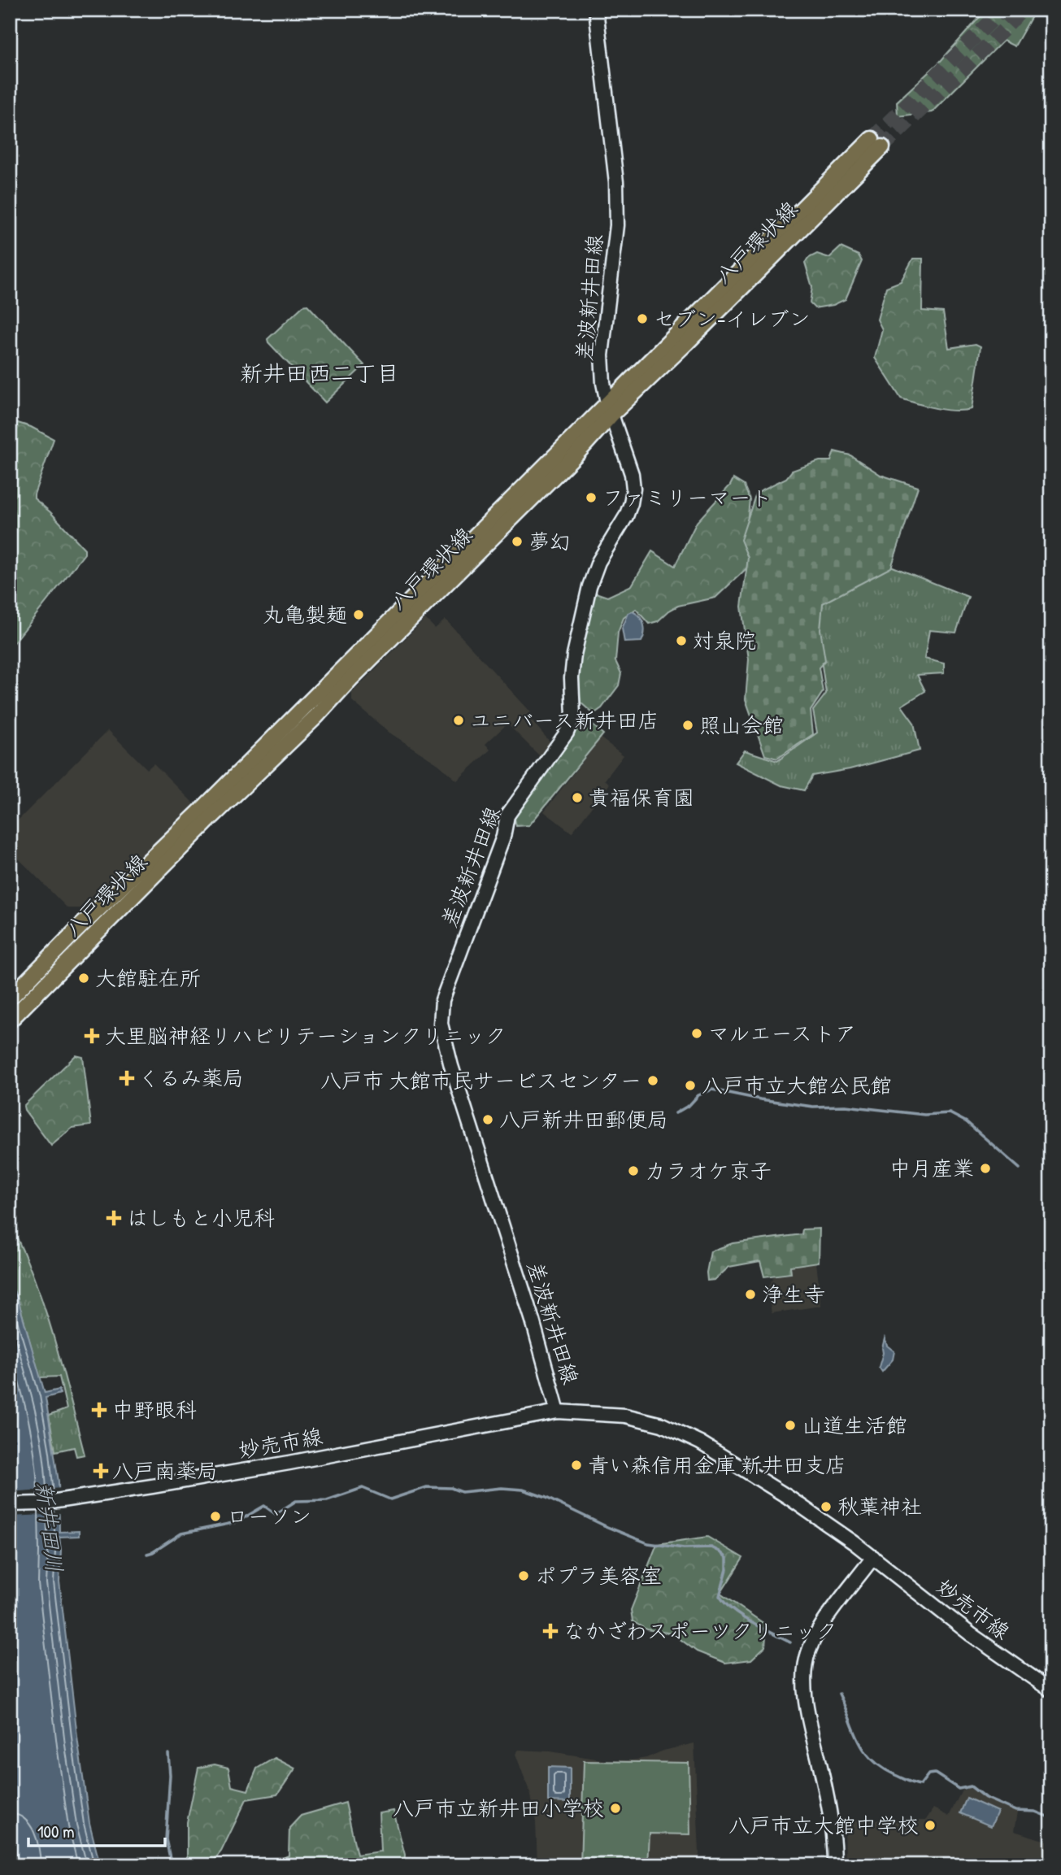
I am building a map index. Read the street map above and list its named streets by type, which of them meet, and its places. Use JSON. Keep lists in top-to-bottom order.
{
  "streets": {
    "main road": ["八戸環状線", "差波新井田線", "妙売市線"]
  },
  "crossings": [
    ["八戸環状線", "差波新井田線"],
    ["差波新井田線", "妙売市線"]
  ],
  "districts": ["新井田西二丁目"],
  "water": ["新井田川"],
  "places": {
    "other": [
      "セブン-イレブン",
      "ファミリーマート",
      "夢幻",
      "丸亀製麺",
      "対泉院",
      "ユニバース新井田店",
      "照山会館",
      "貴福保育園",
      "大館駐在所",
      "マルエーストア",
      "八戸市 大館市民サービスセンター",
      "八戸市立大館公民館",
      "八戸新井田郵便局",
      "中月産業",
      "カラオケ京子",
      "浄生寺",
      "山道生活館",
      "青い森信用金庫 新井田支店",
      "秋葉神社",
      "ローソン",
      "ポプラ美容室",
      "八戸市立新井田小学校",
      "八戸市立大館中学校"
    ],
    "health": [
      "大里脳神経リハビリテーションクリニック",
      "くるみ薬局",
      "はしもと小児科",
      "中野眼科",
      "八戸南薬局",
      "なかざわスポーツクリニック"
    ]
  },
  "scale_bar": "100 m"
}
